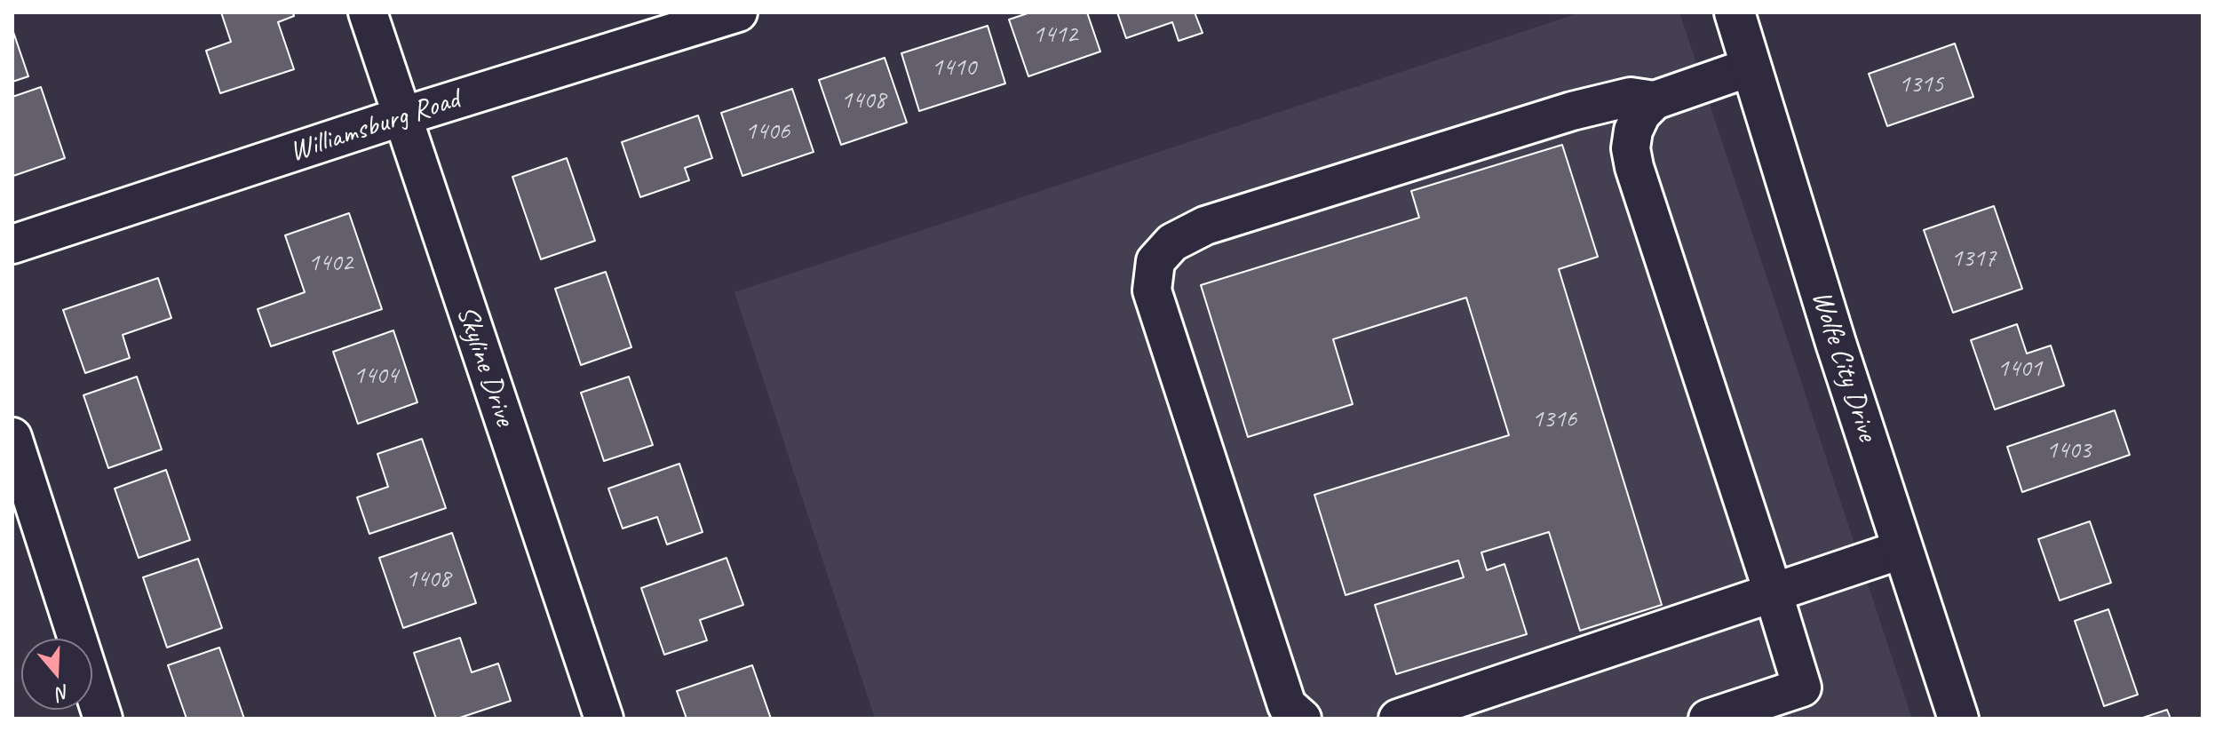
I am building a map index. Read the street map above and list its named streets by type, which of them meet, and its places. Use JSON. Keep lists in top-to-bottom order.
{
  "streets": {
    "main road": ["Wolfe City Drive"],
    "street": ["Williamsburg Road", "Skyline Drive"]
  },
  "crossings": [
    ["Williamsburg Road", "Skyline Drive"]
  ],
  "house_numbers": [
    "1412",
    "1410",
    "1315",
    "1408",
    "1406",
    "1317",
    "1402",
    "1401",
    "1404",
    "1316",
    "1403",
    "1408"
  ],
  "north": "bottom"
}
